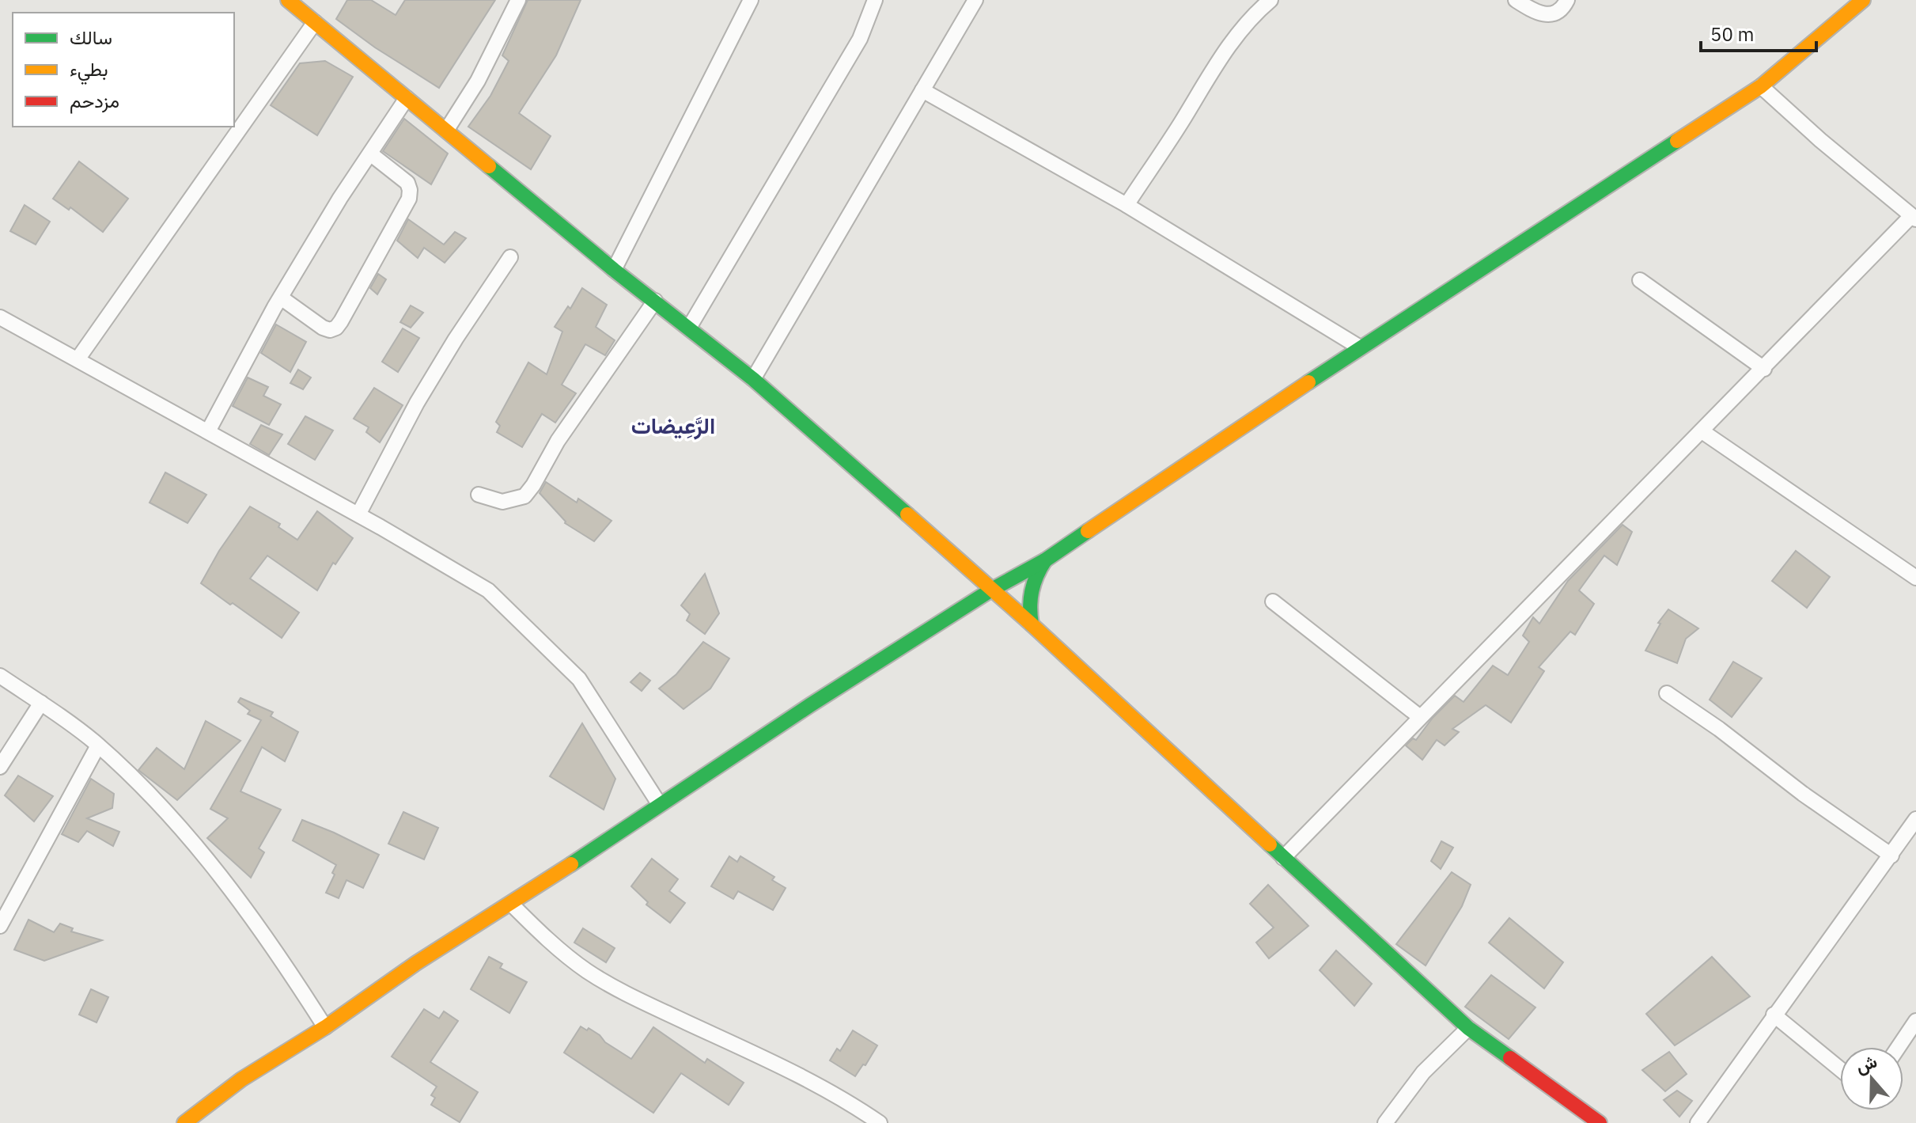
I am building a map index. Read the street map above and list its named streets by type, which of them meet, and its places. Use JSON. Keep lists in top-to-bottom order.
{
  "districts": ["الرَّعِيضات"],
  "legend": ["سالك", "بطيء", "مزدحم"],
  "scale_bar": "50 m",
  "north": "top"
}
